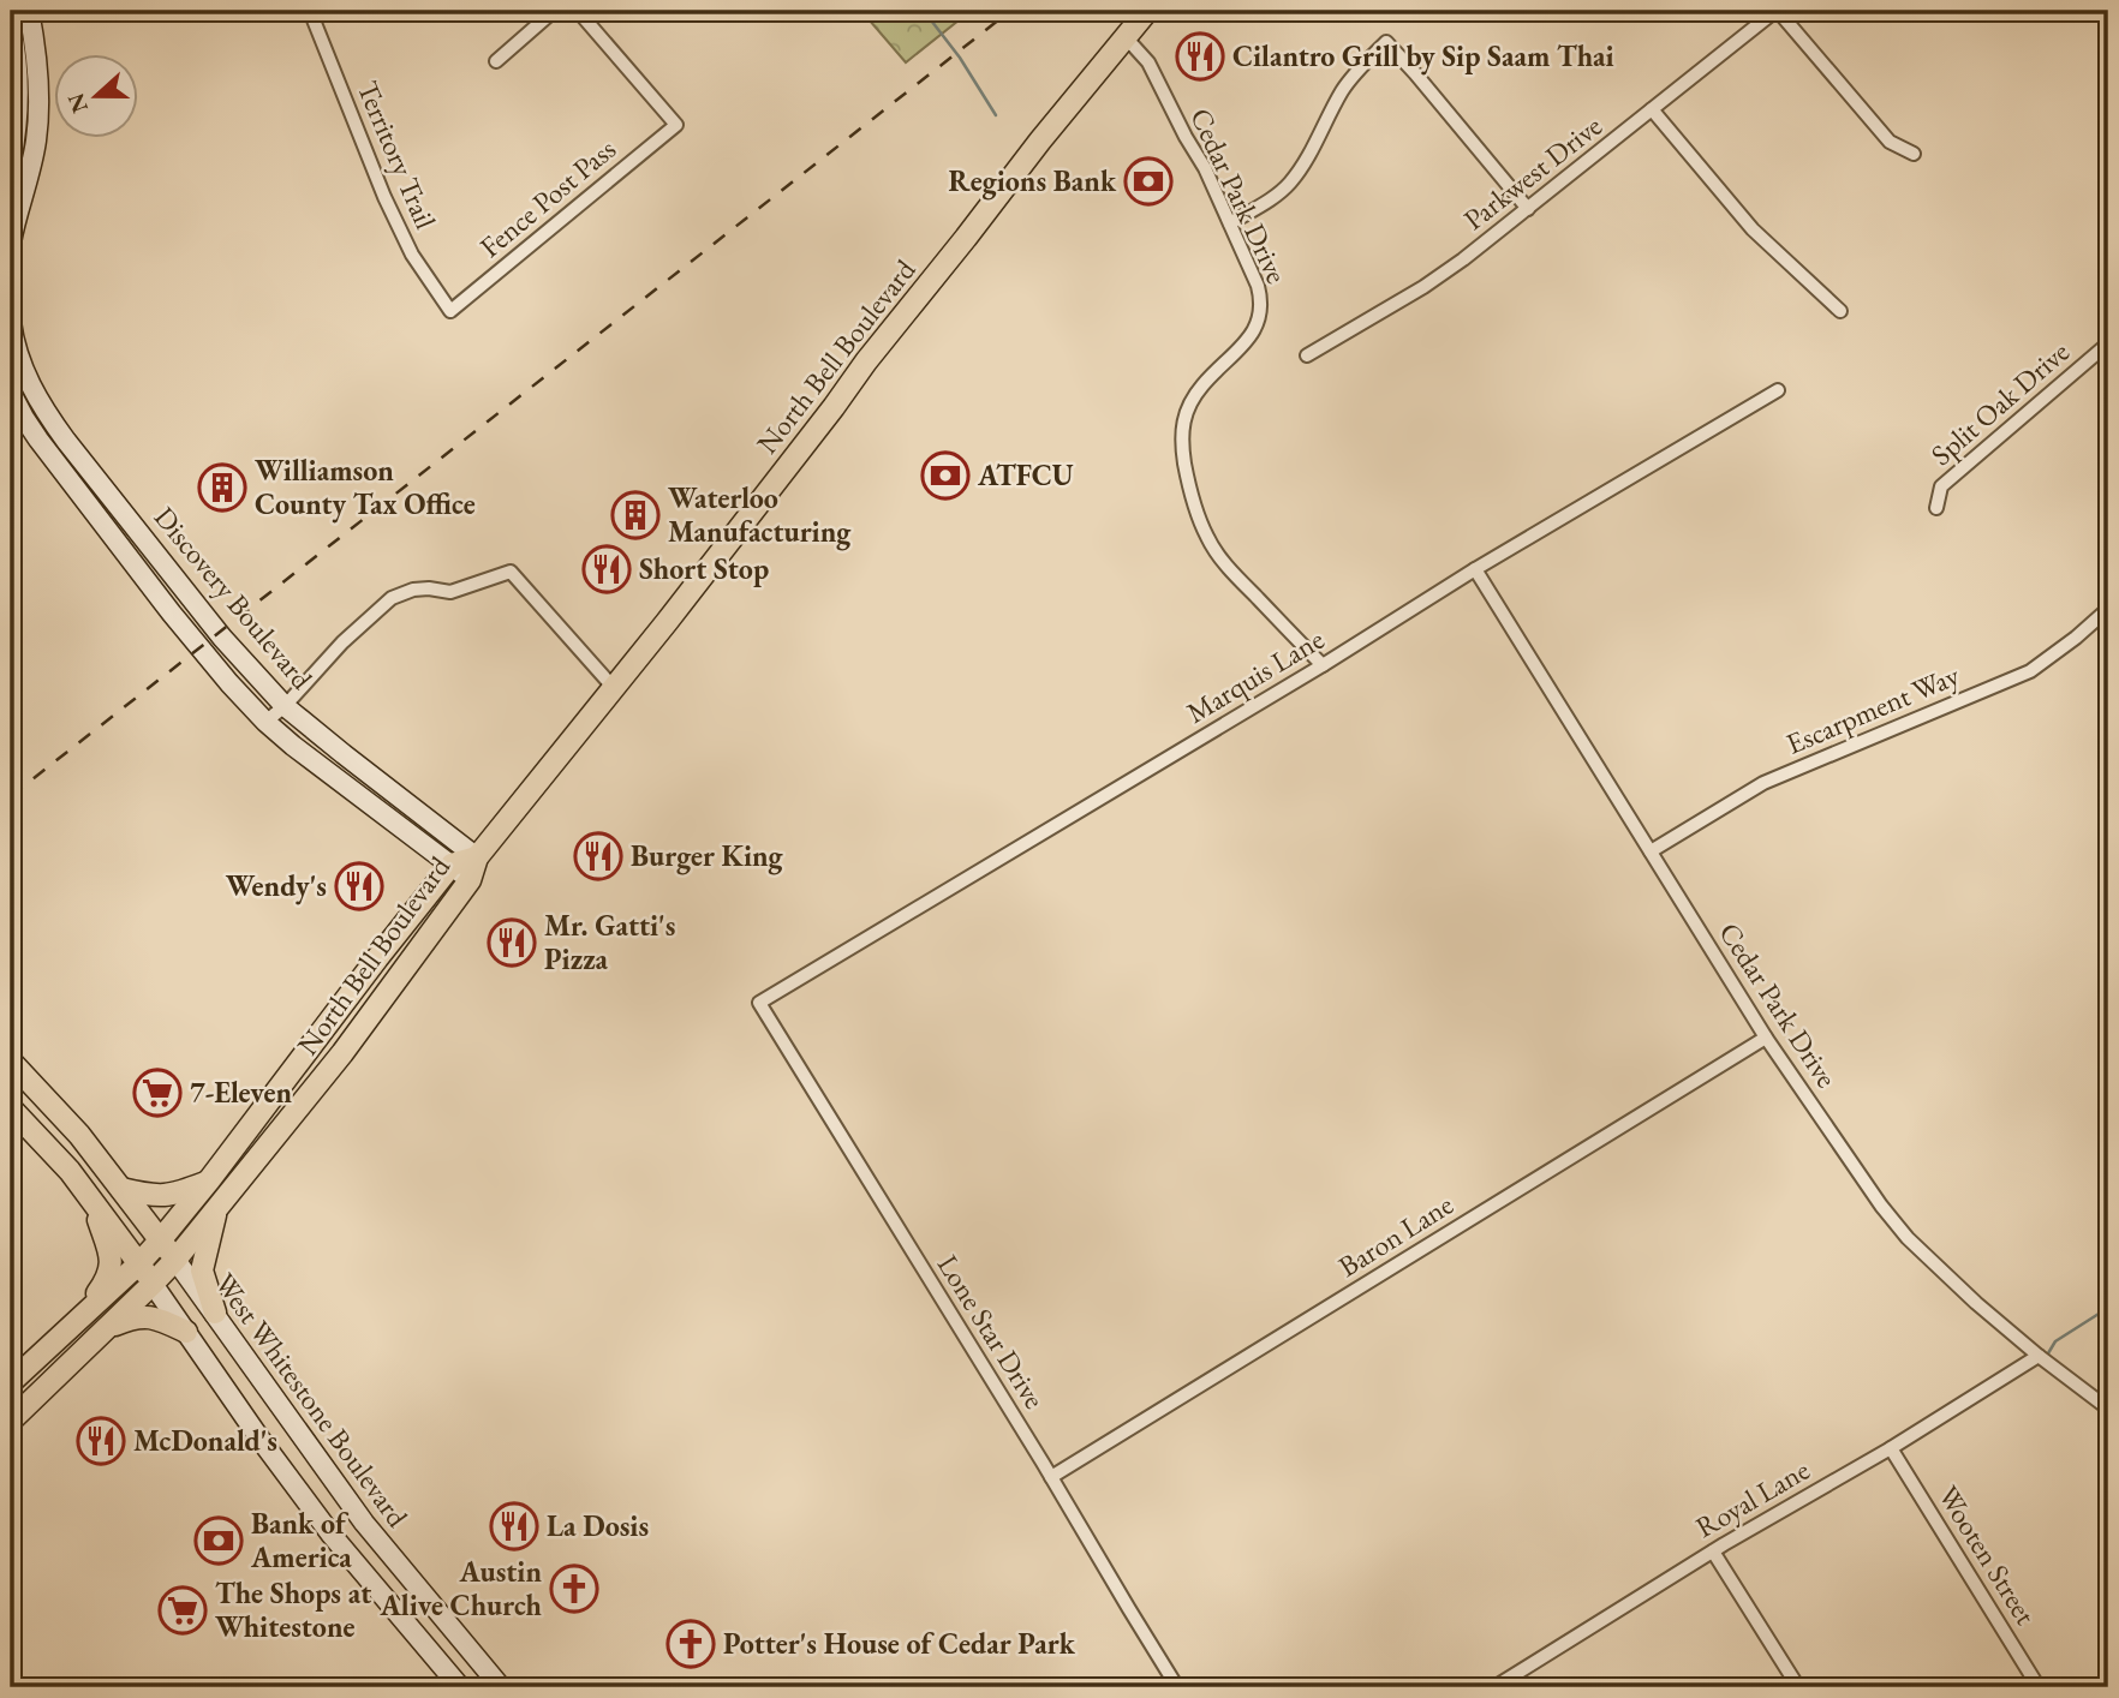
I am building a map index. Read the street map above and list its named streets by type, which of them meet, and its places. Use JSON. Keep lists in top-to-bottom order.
{
  "streets": {
    "main road": ["North Bell Boulevard"],
    "street": [
      "Territory Trail",
      "Parkwest Drive",
      "Cedar Park Drive",
      "Fence Post Pass",
      "Split Oak Drive",
      "Discovery Boulevard",
      "Marquis Lane",
      "Escarpment Way",
      "Baron Lane",
      "Lone Star Drive",
      "West Whitestone Boulevard",
      "Royal Lane",
      "Wooten Street"
    ]
  },
  "crossings": [
    ["Territory Trail", "Fence Post Pass"],
    ["Cedar Park Drive", "North Bell Boulevard"],
    ["Cedar Park Drive", "Marquis Lane"],
    ["Cedar Park Drive", "Escarpment Way"],
    ["Cedar Park Drive", "Baron Lane"],
    ["Cedar Park Drive", "Royal Lane"],
    ["North Bell Boulevard", "Discovery Boulevard"],
    ["North Bell Boulevard", "West Whitestone Boulevard"],
    ["Marquis Lane", "Lone Star Drive"],
    ["Baron Lane", "Lone Star Drive"],
    ["Royal Lane", "Wooten Street"]
  ],
  "places": {
    "restaurant": [
      "Cilantro Grill by Sip Saam Thai",
      "Short Stop",
      "Burger King",
      "Wendy's",
      "Mr. Gatti's Pizza",
      "McDonald's",
      "La Dosis"
    ],
    "bank": ["Regions Bank", "ATFCU", "Bank of America"],
    "building": ["Williamson County Tax Office", "Waterloo Manufacturing"],
    "supermarket": ["7-Eleven", "The Shops at Whitestone"],
    "church": ["Austin Alive Church", "Potter's House of Cedar Park"]
  },
  "north": "left"
}
